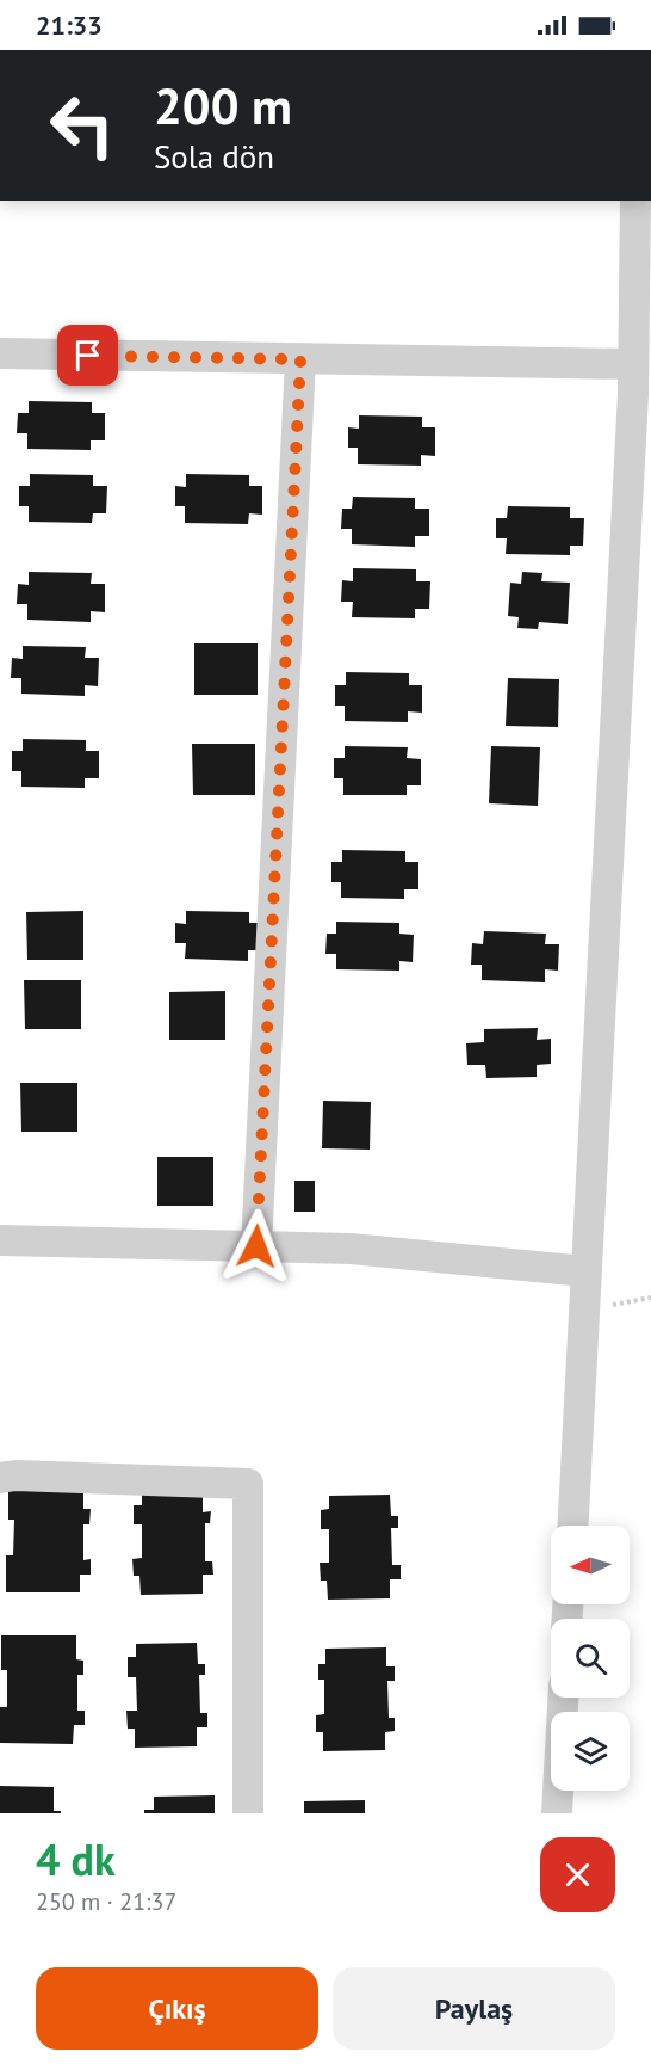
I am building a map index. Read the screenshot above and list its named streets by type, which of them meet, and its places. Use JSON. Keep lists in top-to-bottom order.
{
  "north": "left",
  "page": {
    "status": "21:33",
    "turn": ["200 m", "Sola dön"],
    "heading": ["4 dk", "250 m · 21:37"],
    "buttons": ["Çıkış", "Paylaş"]
  }
}
